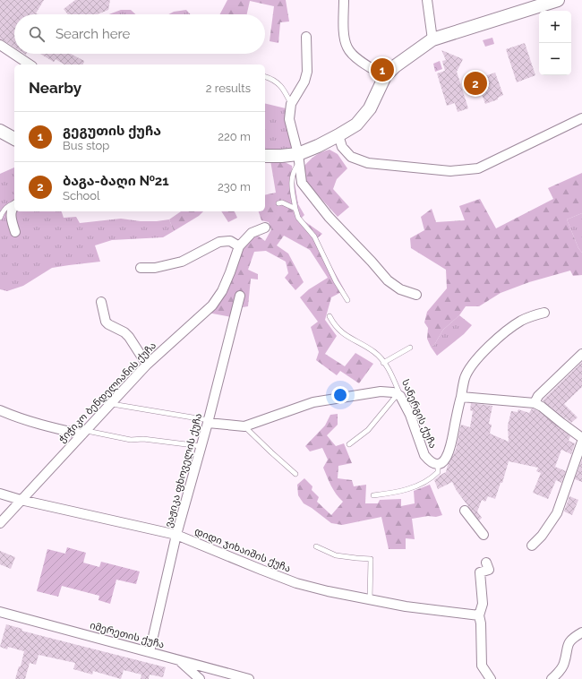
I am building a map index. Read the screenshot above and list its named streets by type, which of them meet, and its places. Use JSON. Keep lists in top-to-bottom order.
{
  "streets": {
    "street": [
      "ჭიჭიკო ბენდელიანის ქუჩა",
      "სანერგის ქუჩა",
      "ვაჟიკა ფხოველის ქუჩა",
      "დიდი ჯიხაიშის ქუჩა",
      "იმერეთის ქუჩა"
    ]
  },
  "crossings": [
    ["ჭიჭიკო ბენდელიანის ქუჩა", "დიდი ჯიხაიშის ქუჩა"],
    ["ვაჟიკა ფხოველის ქუჩა", "დიდი ჯიხაიშის ქუჩა"],
    ["ვაჟიკა ფხოველის ქუჩა", "იმერეთის ქუჩა"]
  ],
  "page": {
    "map_buttons": ["+", "−"],
    "search": "Search here",
    "pins": ["1", "2"],
    "heading": ["Nearby", "2 results"],
    "list": [
      {
        "mark": "1",
        "name": "გეგუთის ქუჩა",
        "note": "Bus stop",
        "value": "220 m"
      },
      {
        "mark": "2",
        "name": "ბაგა-ბაღი №21",
        "note": "School",
        "value": "230 m"
      }
    ]
  }
}
